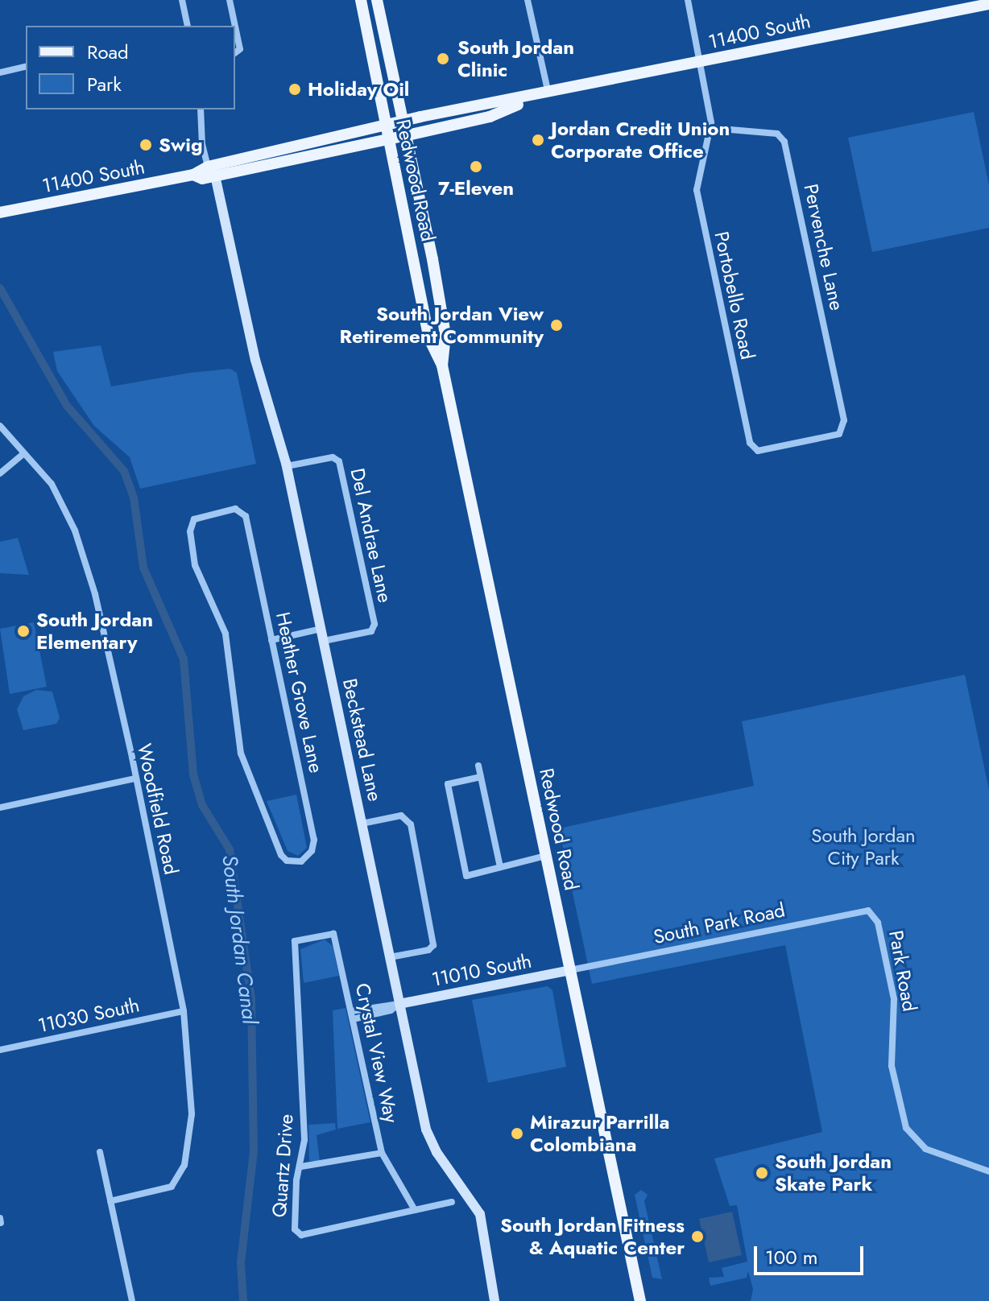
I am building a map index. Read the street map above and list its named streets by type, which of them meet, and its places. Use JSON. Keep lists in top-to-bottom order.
{
  "streets": {
    "main road": ["11400 South", "Redwood Road"],
    "street": [
      "Pervenche Lane",
      "Portobello Road",
      "Del Andrae Lane",
      "Heather Grove Lane",
      "Beckstead Lane",
      "Woodfield Road",
      "South Park Road",
      "11010 South",
      "Park Road",
      "11030 South",
      "Crystal View Way",
      "Quartz Drive"
    ]
  },
  "crossings": [
    ["11400 South", "Redwood Road"],
    ["11400 South", "Portobello Road"],
    ["11400 South", "Beckstead Lane"],
    ["Redwood Road", "South Park Road"],
    ["Redwood Road", "11010 South"],
    ["Pervenche Lane", "Portobello Road"],
    ["Del Andrae Lane", "Beckstead Lane"],
    ["Beckstead Lane", "11010 South"],
    ["Woodfield Road", "11030 South"],
    ["South Park Road", "11010 South"],
    ["South Park Road", "Park Road"],
    ["11010 South", "Crystal View Way"],
    ["Crystal View Way", "Quartz Drive"]
  ],
  "water": ["South Jordan Canal"],
  "parks": ["South Jordan City Park"],
  "places": [
    "South Jordan Clinic",
    "Holiday Oil",
    "Jordan Credit Union Corporate Office",
    "Swig",
    "7-Eleven",
    "South Jordan View Retirement Community",
    "South Jordan Elementary",
    "Mirazur Parrilla Colombiana",
    "South Jordan Skate Park",
    "South Jordan Fitness & Aquatic Center"
  ],
  "legend": ["Road", "Park"],
  "scale_bar": "100 m"
}
